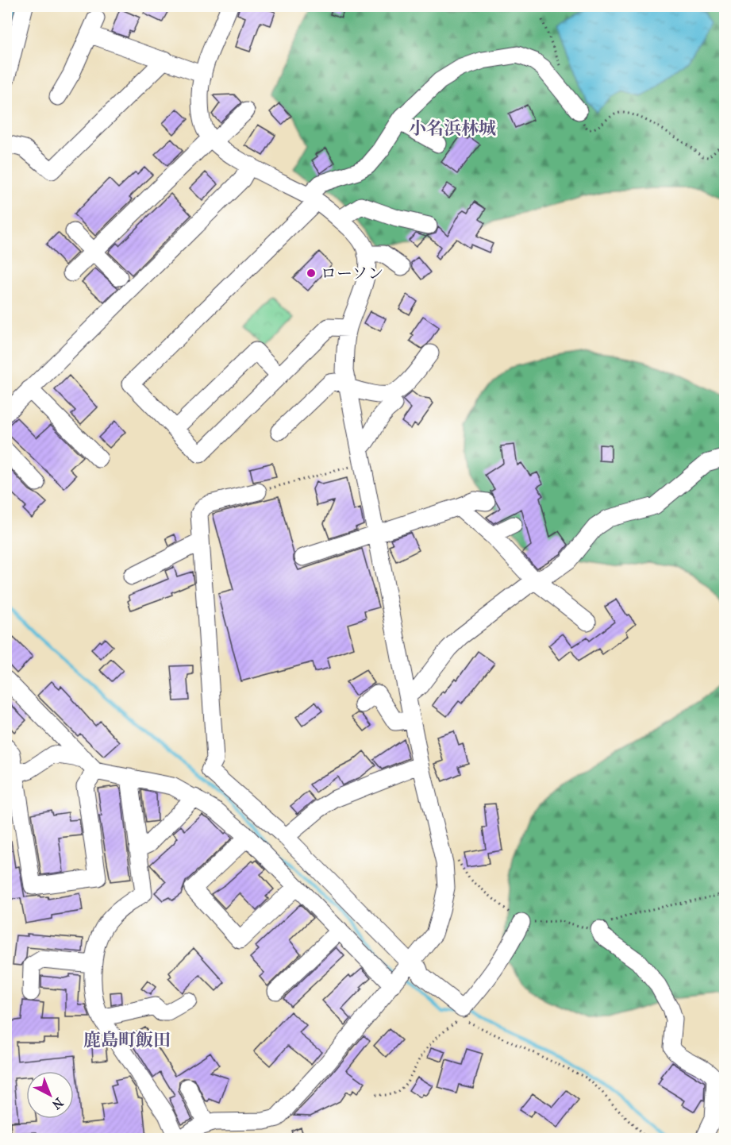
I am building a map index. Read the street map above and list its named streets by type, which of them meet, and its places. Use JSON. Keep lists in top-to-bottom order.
{
  "districts": ["小名浜林城", "鹿島町飯田"],
  "places": ["ローソン"],
  "north": "bottom right"
}
